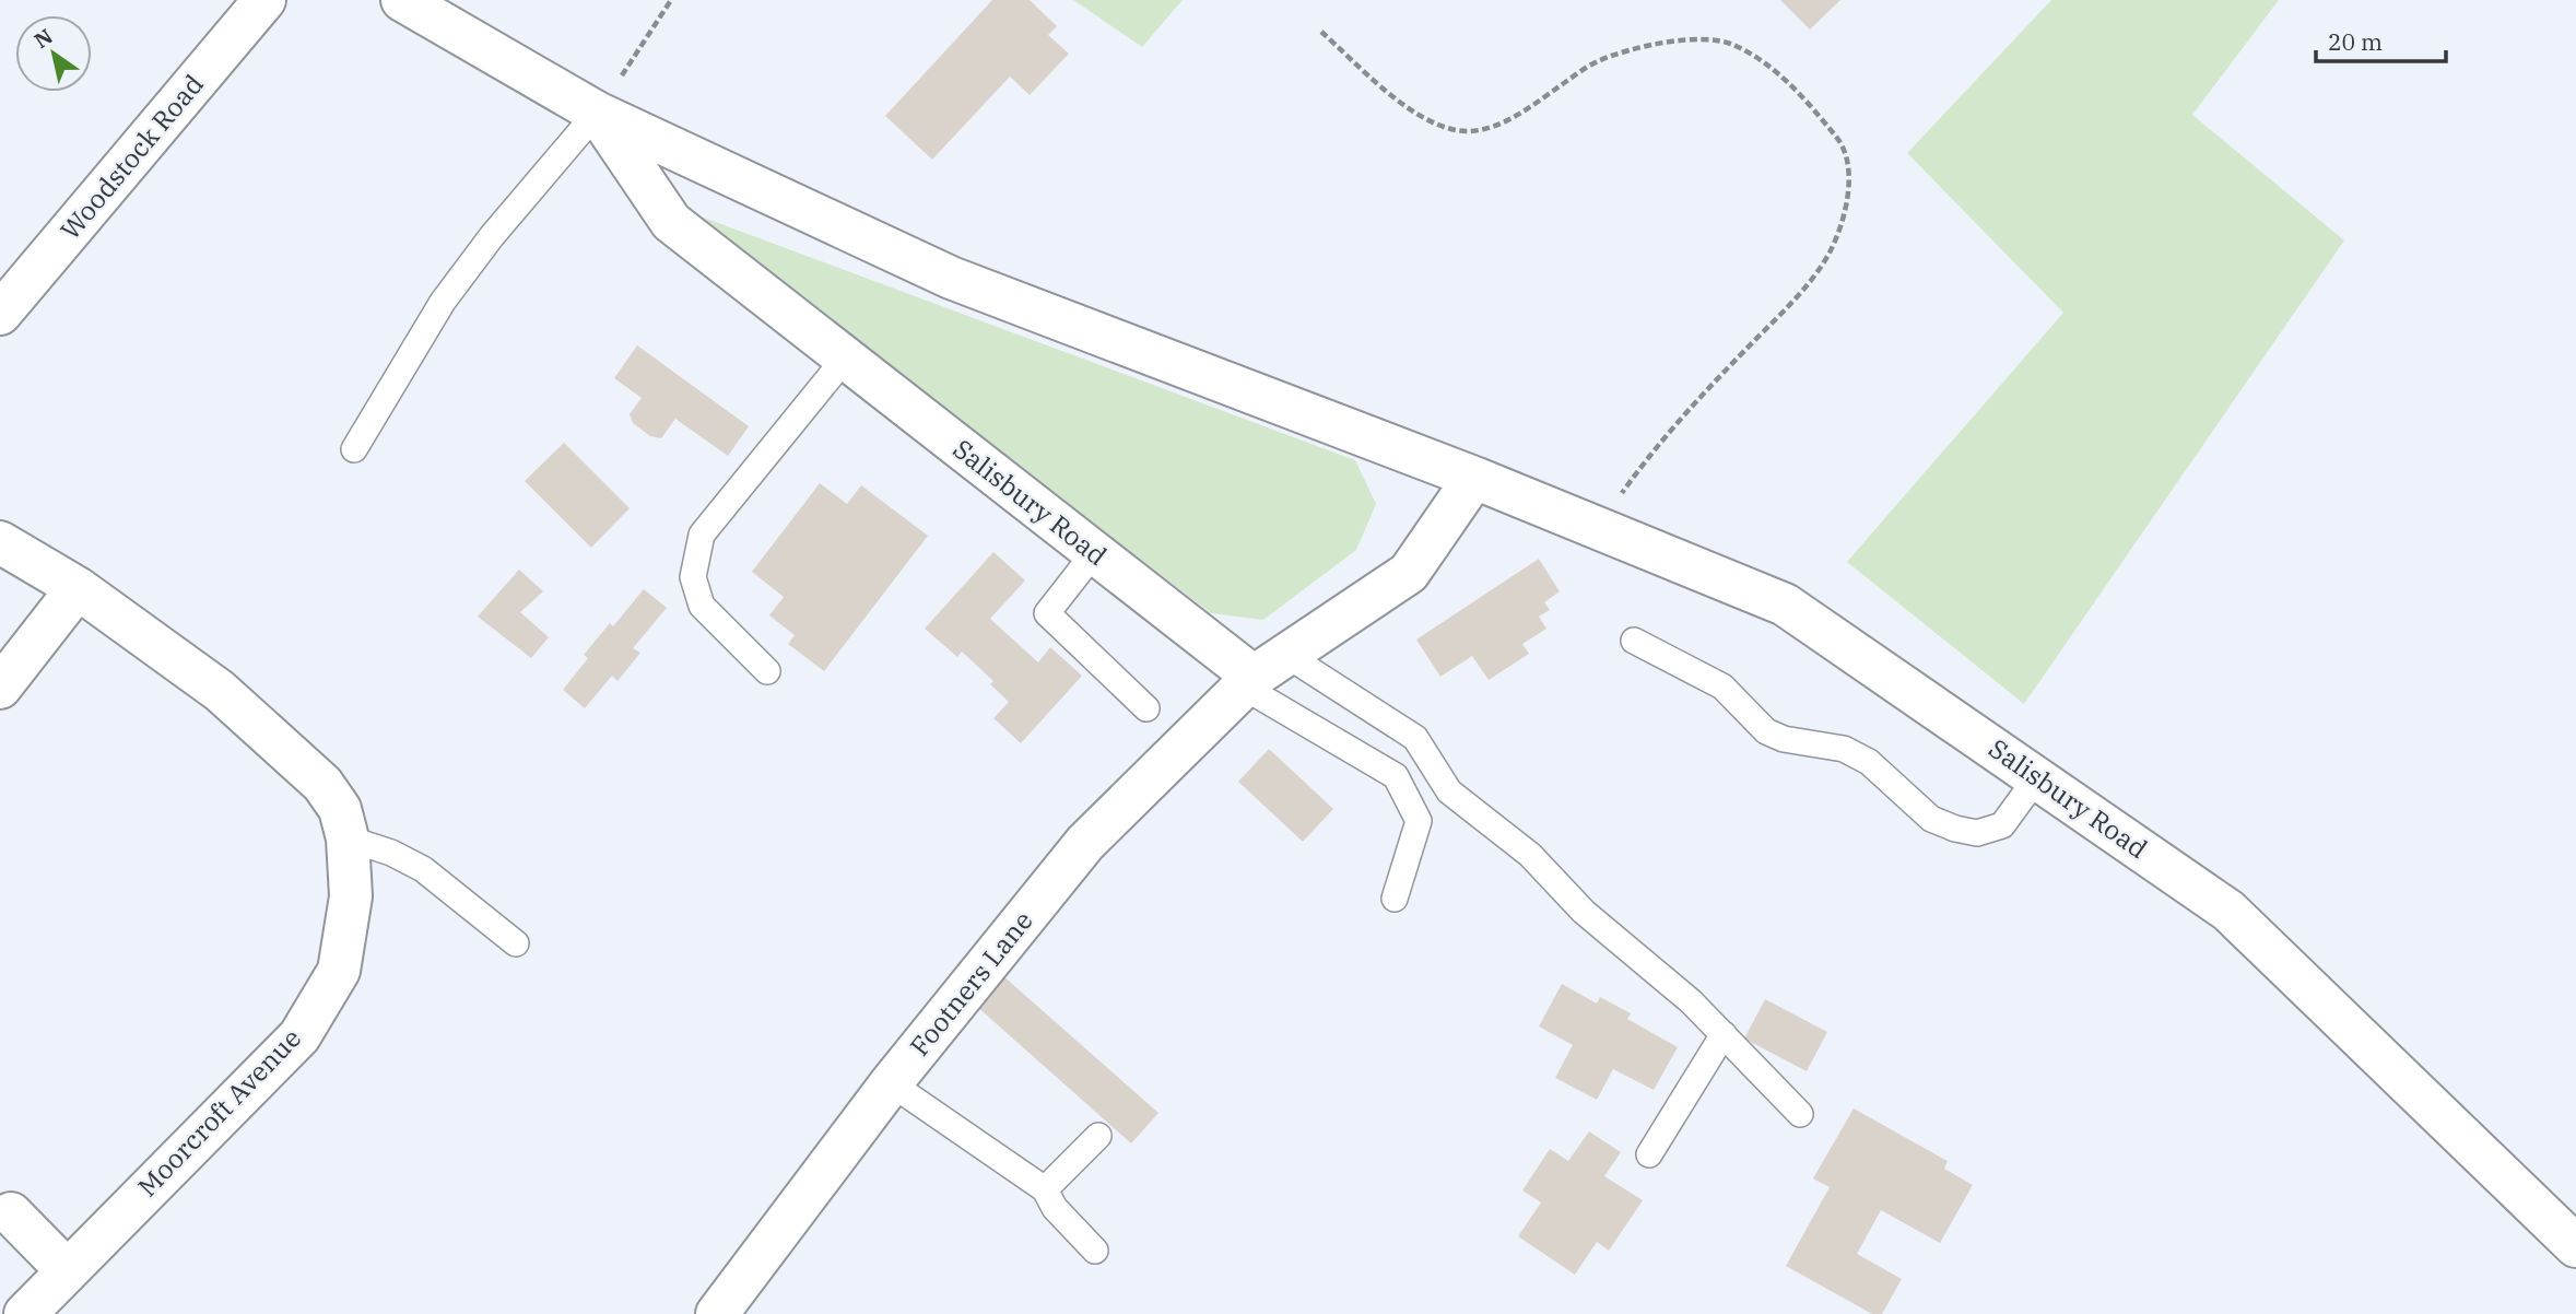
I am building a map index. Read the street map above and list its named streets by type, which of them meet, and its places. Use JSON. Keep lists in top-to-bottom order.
{
  "streets": {
    "street": [
      "Woodstock Road",
      "Salisbury Road",
      "Footners Lane",
      "Moorcroft Avenue"
    ]
  },
  "crossings": [
    ["Salisbury Road", "Footners Lane"]
  ],
  "scale_bar": "20 m",
  "north": "top left"
}
